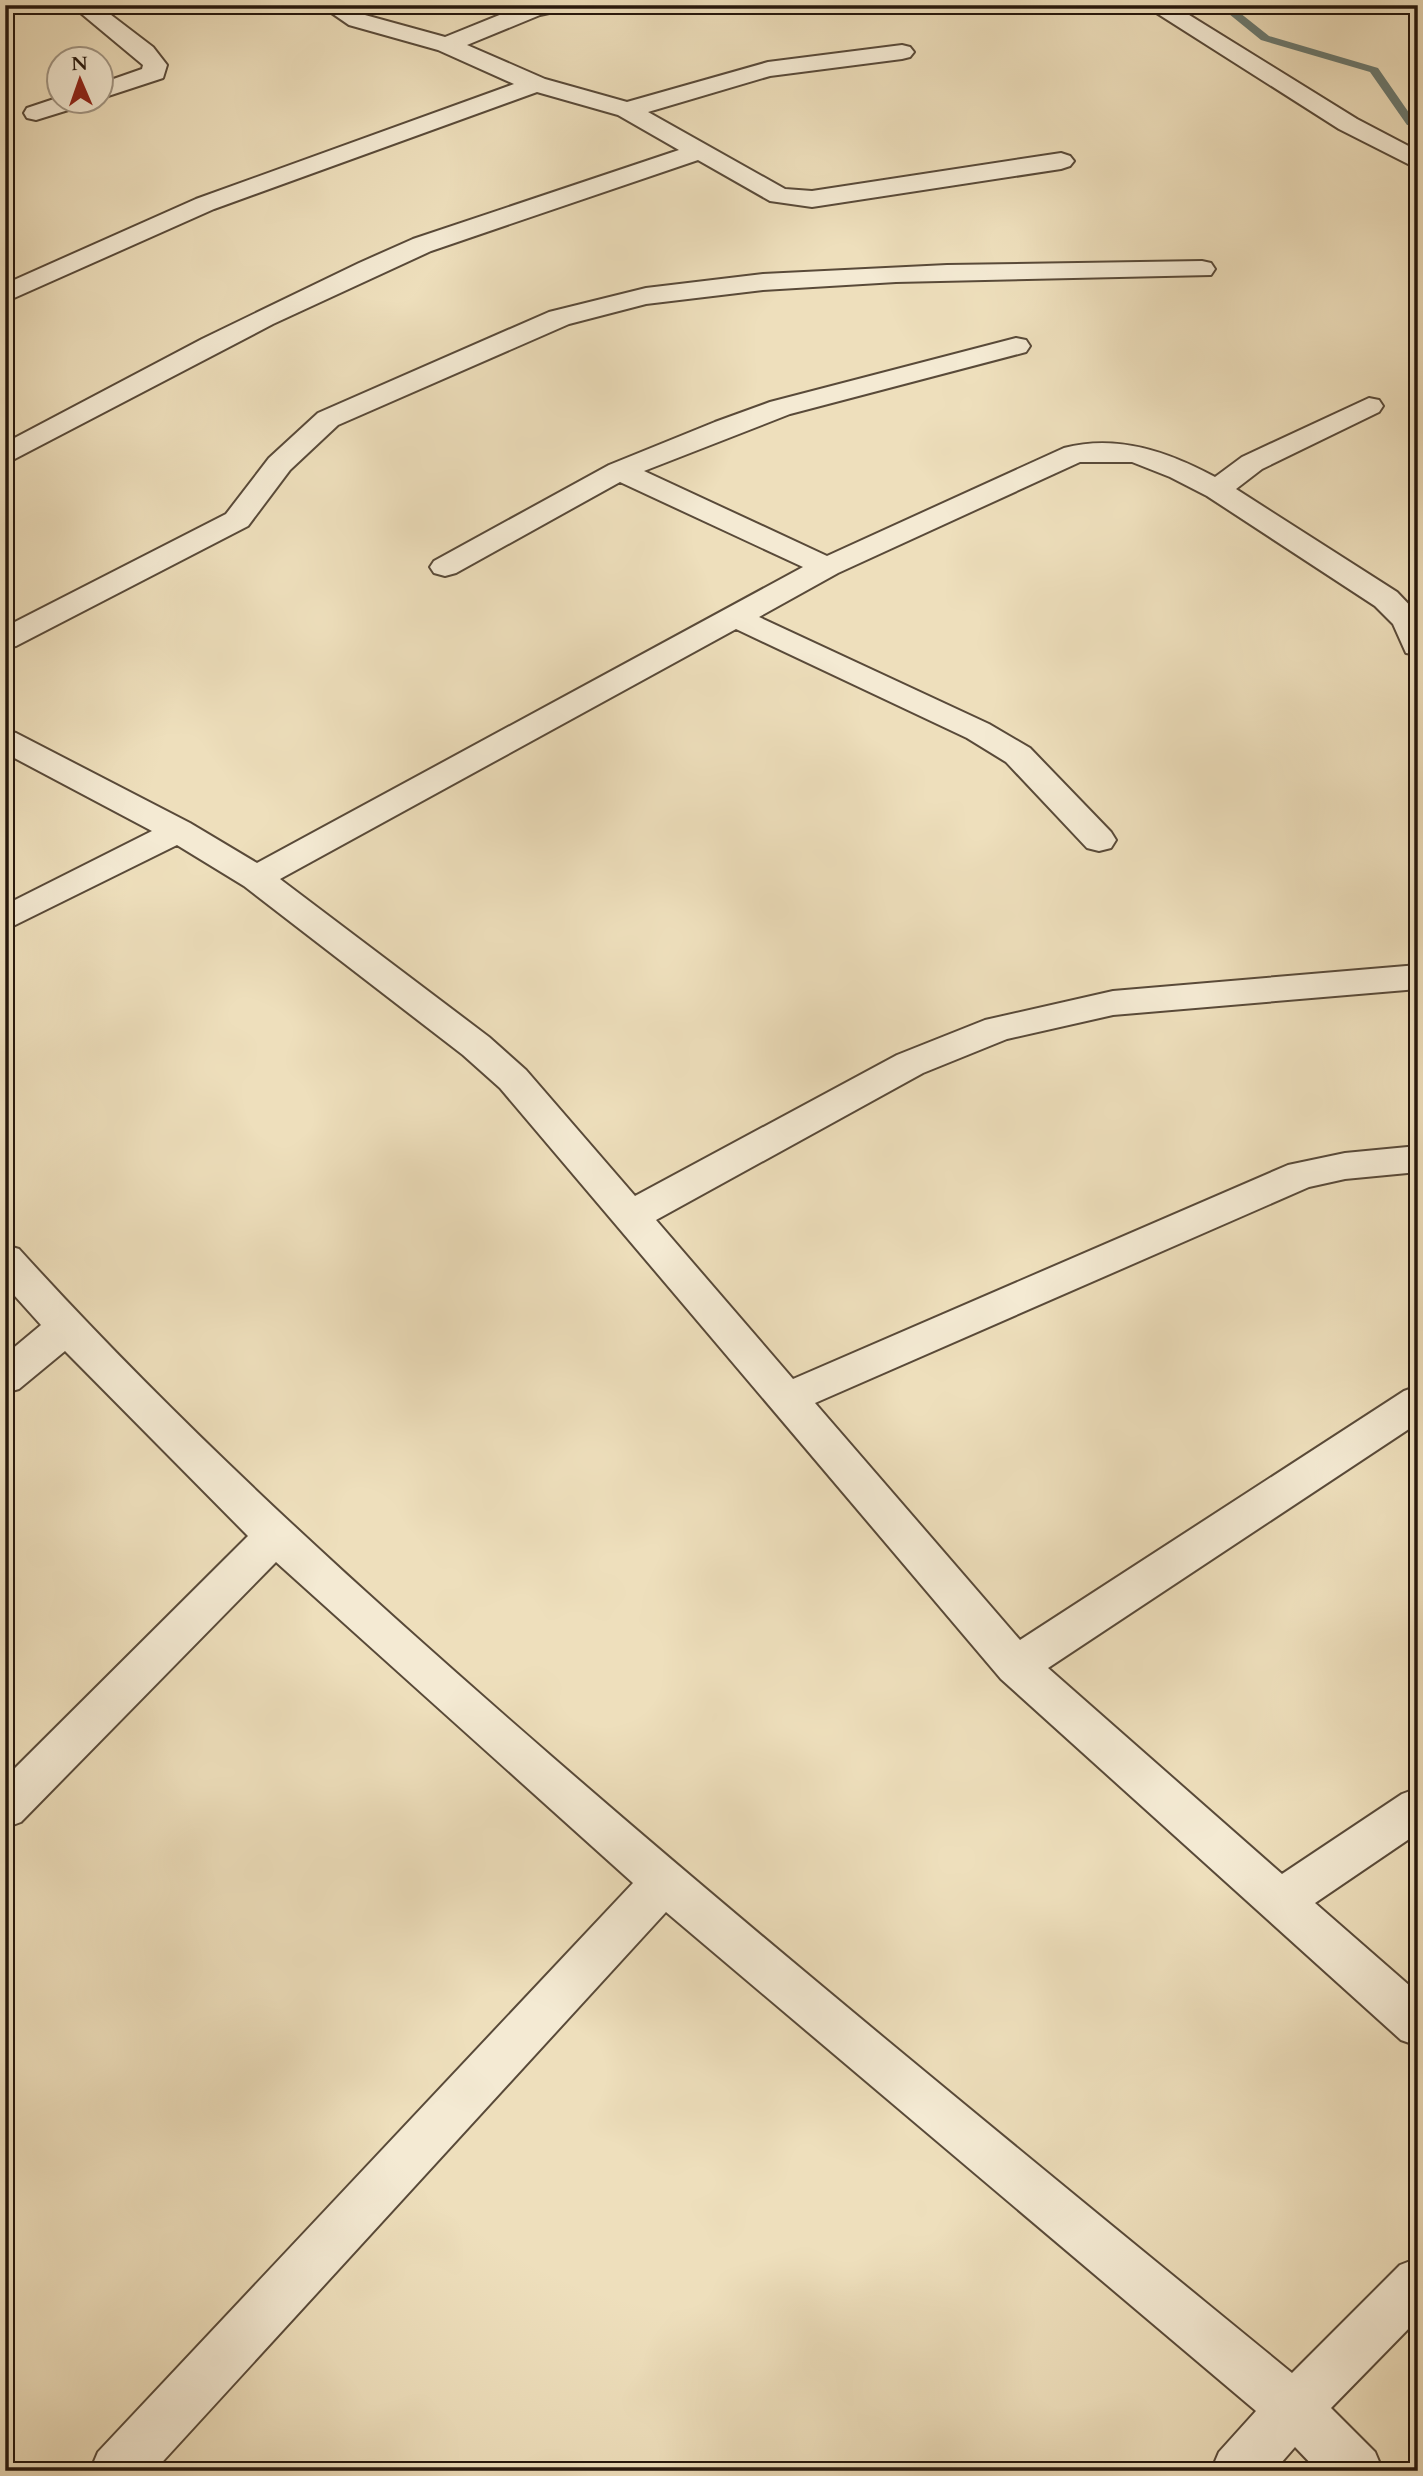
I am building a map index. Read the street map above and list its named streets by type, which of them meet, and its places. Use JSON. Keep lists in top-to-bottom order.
{
  "north": "top"
}
